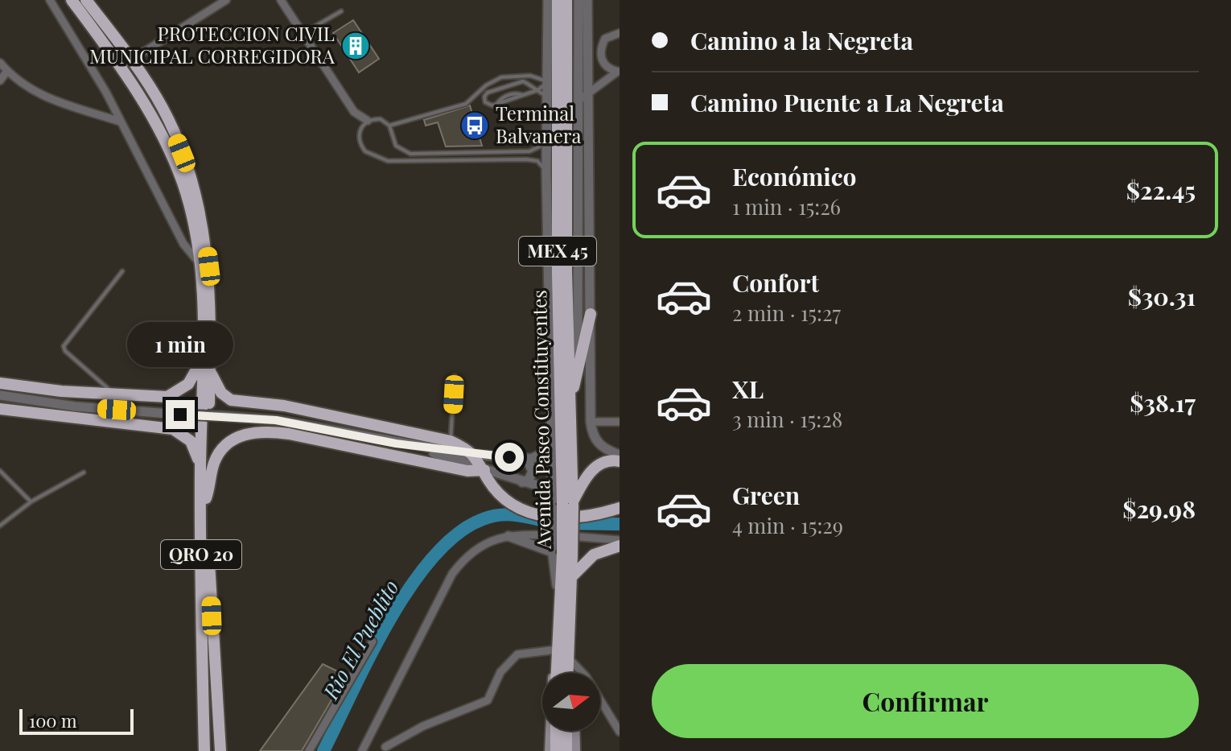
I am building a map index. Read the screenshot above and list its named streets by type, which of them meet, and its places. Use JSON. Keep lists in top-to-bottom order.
{
  "streets": {
    "highway": ["MEX 45", "Avenida Paseo Constituyentes", "QRO 20"]
  },
  "water": ["Rio El Pueblito"],
  "places": {
    "building": ["PROTECCION CIVIL MUNICIPAL CORREGIDORA"],
    "bus stop": ["Terminal Balvanera"]
  },
  "scale_bar": "100 m",
  "north": "right",
  "page": {
    "banner": ["Camino a la Negreta", "Camino Puente a La Negreta"],
    "list": [
      {
        "name": "Económico",
        "note": "1 min · 15:26",
        "value": "$22.45"
      },
      {
        "name": "Confort",
        "note": "2 min · 15:27",
        "value": "$30.31"
      },
      {
        "name": "XL",
        "note": "3 min · 15:28",
        "value": "$38.17"
      },
      {
        "name": "Green",
        "note": "4 min · 15:29",
        "value": "$29.98"
      }
    ],
    "bubble": "1 min",
    "buttons": "Confirmar",
    "scale": "100 m"
  }
}
